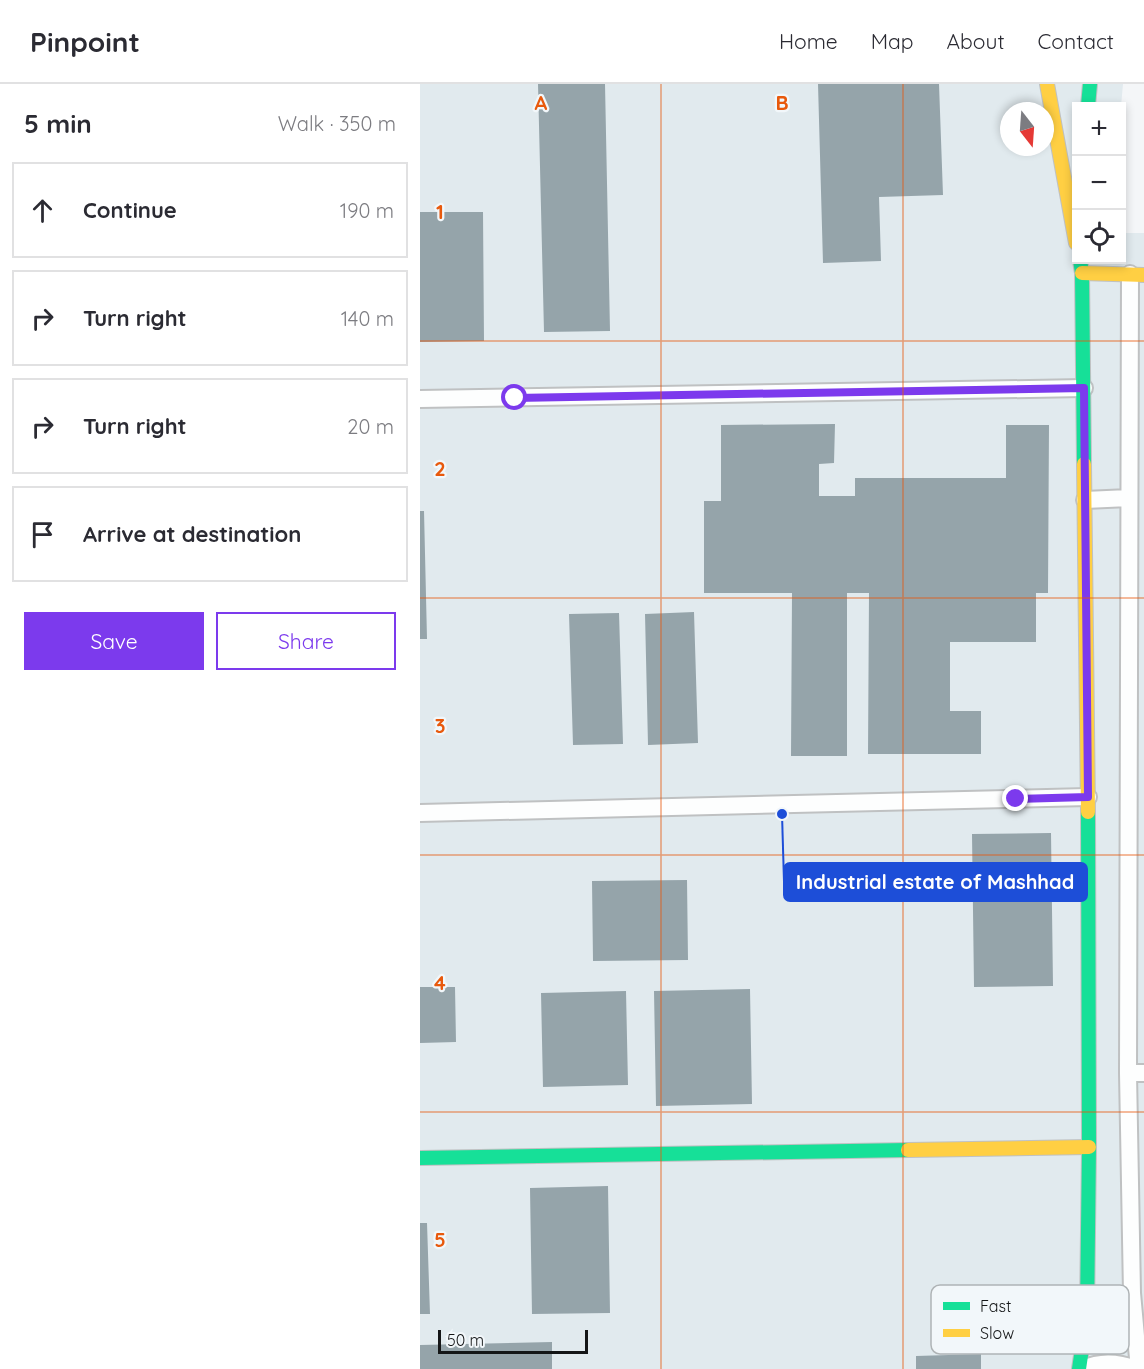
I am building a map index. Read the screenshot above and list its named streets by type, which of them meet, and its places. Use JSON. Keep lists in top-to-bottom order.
{
  "places": ["Industrial estate of Mashhad"],
  "legend": ["Fast", "Slow"],
  "scale_bar": "50 m",
  "north": "bottom",
  "page": {
    "header": "Pinpoint",
    "nav": [
      "Home",
      "Map",
      "About",
      "Contact"
    ],
    "heading": ["5 min", "Walk · 350 m"],
    "map_buttons": ["+", "−"],
    "list": [
      ["Continue", "190 m"],
      ["Turn right", "140 m"],
      ["Turn right", "20 m"],
      "Arrive at destination"
    ],
    "buttons": ["Save", "Share"],
    "scale": "50 m"
  },
  "grid": {
    "columns": ["A", "B"],
    "rows": [
      "1",
      "2",
      "3",
      "4",
      "5"
    ]
  }
}
